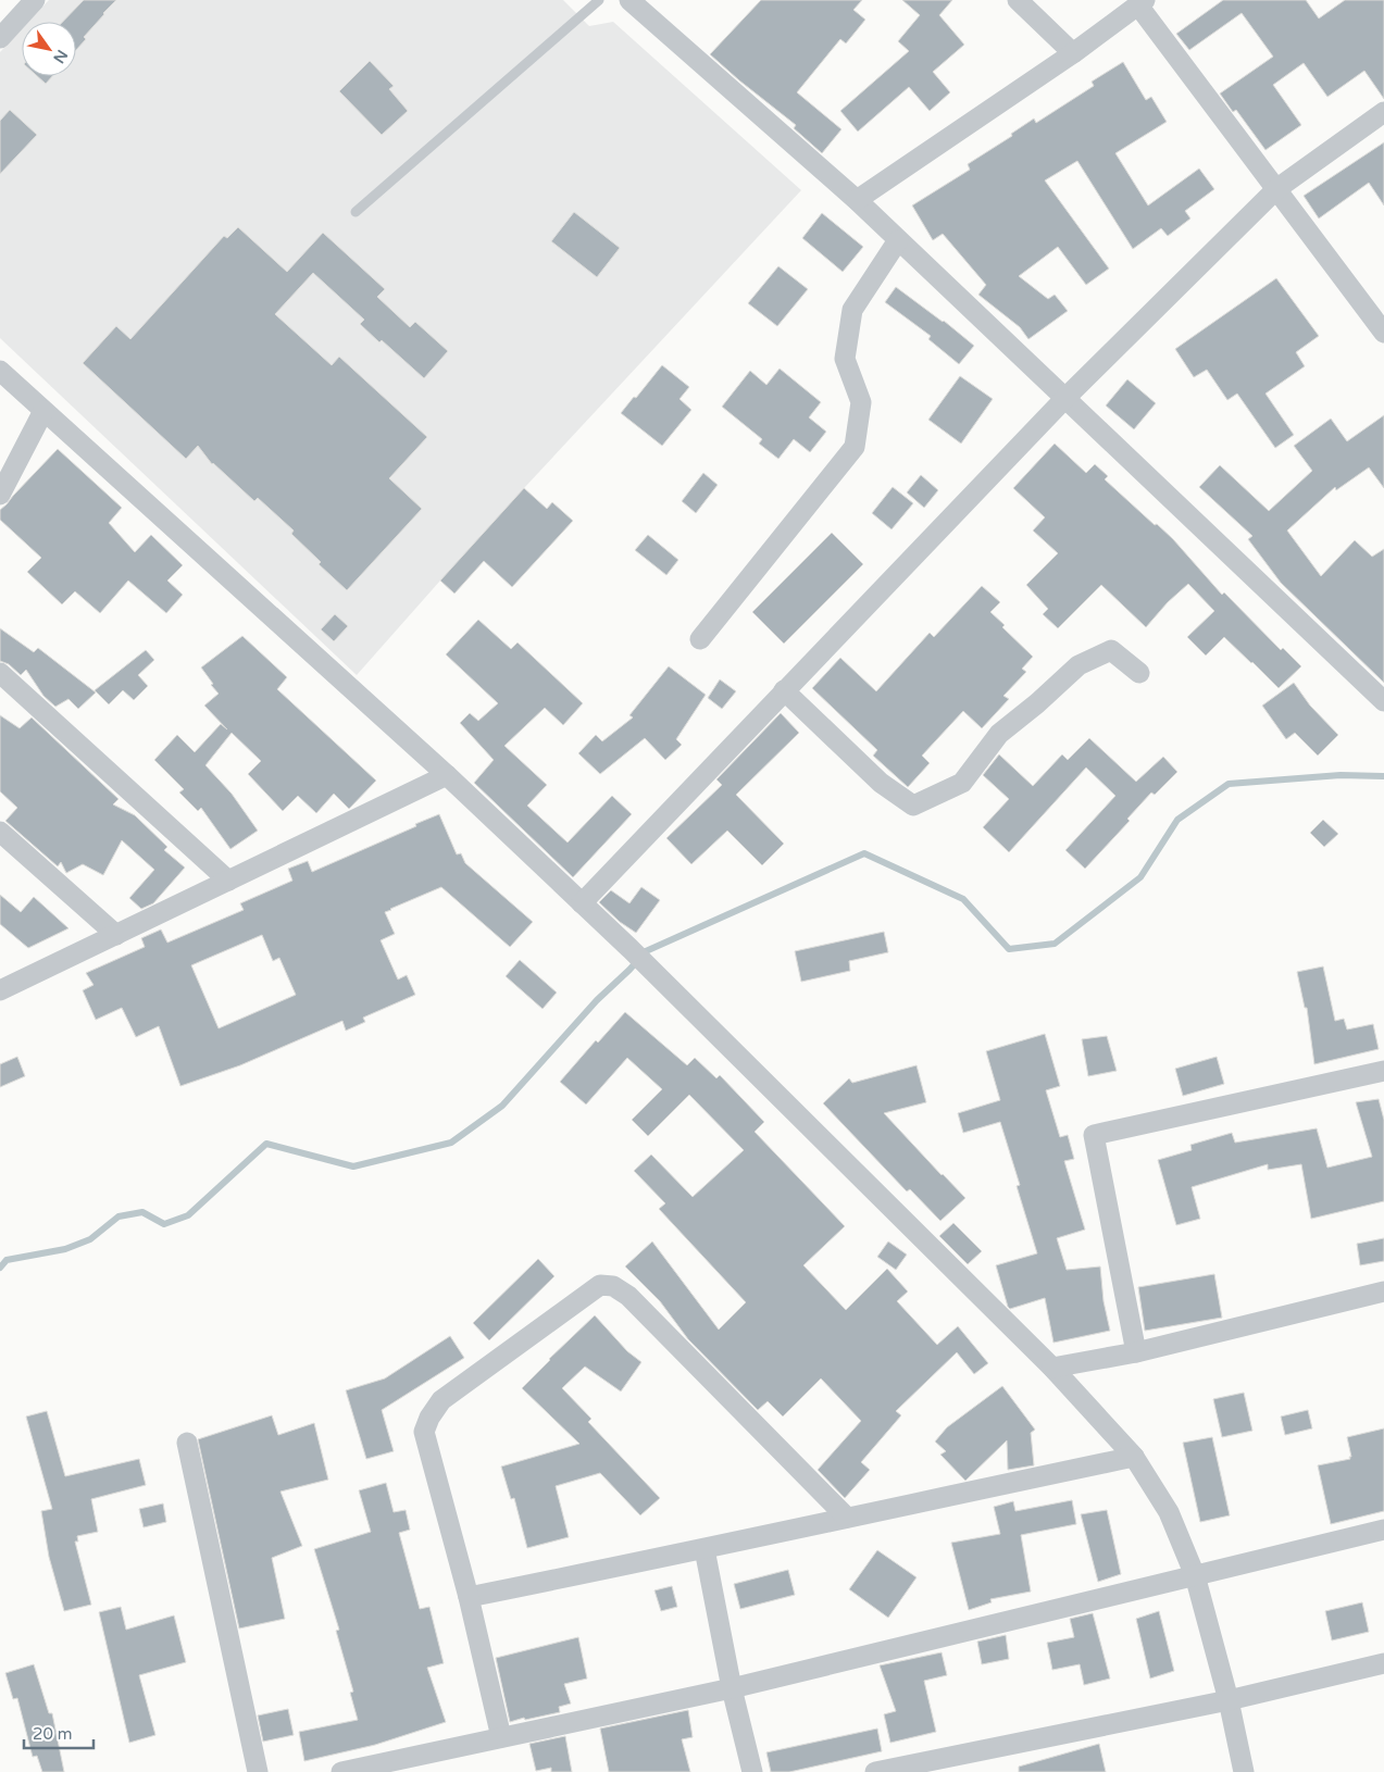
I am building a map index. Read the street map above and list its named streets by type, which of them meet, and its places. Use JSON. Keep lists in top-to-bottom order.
{
  "scale_bar": "20 m",
  "north": "bottom right"
}
